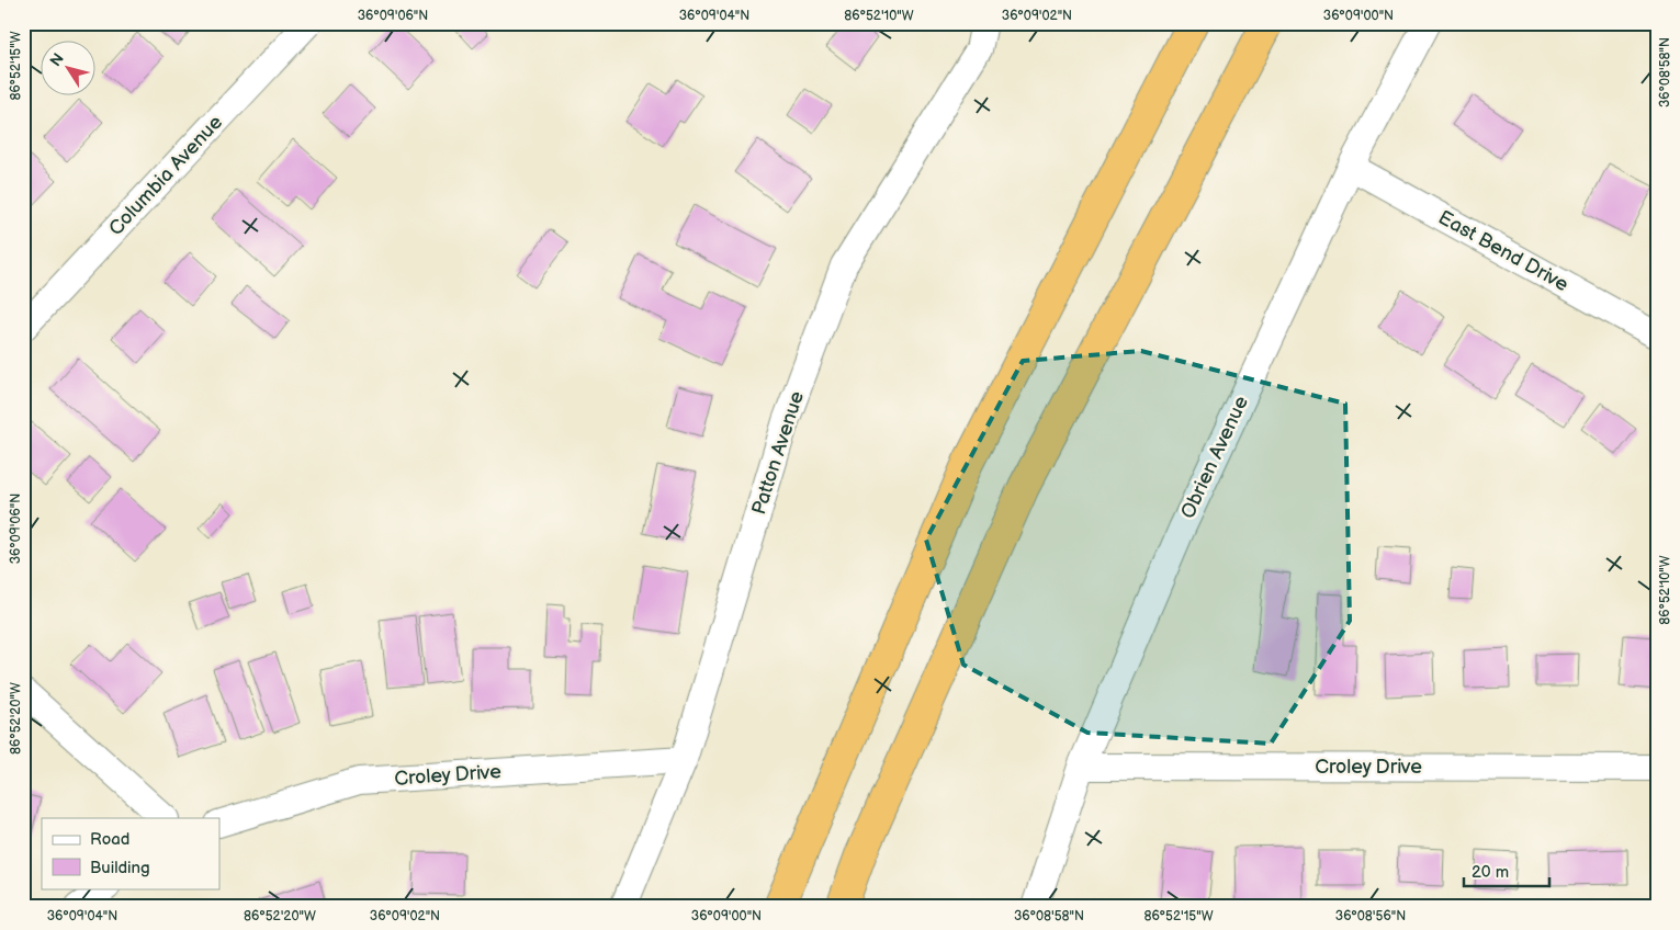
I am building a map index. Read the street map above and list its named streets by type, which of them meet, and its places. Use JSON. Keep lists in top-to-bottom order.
{
  "streets": {
    "street": [
      "Columbia Avenue",
      "East Bend Drive",
      "Patton Avenue",
      "Obrien Avenue",
      "Croley Drive"
    ]
  },
  "crossings": [
    ["East Bend Drive", "Obrien Avenue"],
    ["Patton Avenue", "Croley Drive"],
    ["Obrien Avenue", "Croley Drive"]
  ],
  "legend": ["Road", "Building"],
  "scale_bar": "20 m",
  "north": "top left",
  "coordinates": [
    "36°09'06\"N",
    "36°09'04\"N",
    "86°52'10\"W",
    "36°09'02\"N",
    "36°09'00\"N",
    "86°52'15\"W",
    "36°08'58\"N",
    "86°52'20\"W",
    "36°08'56\"N"
  ]
}
